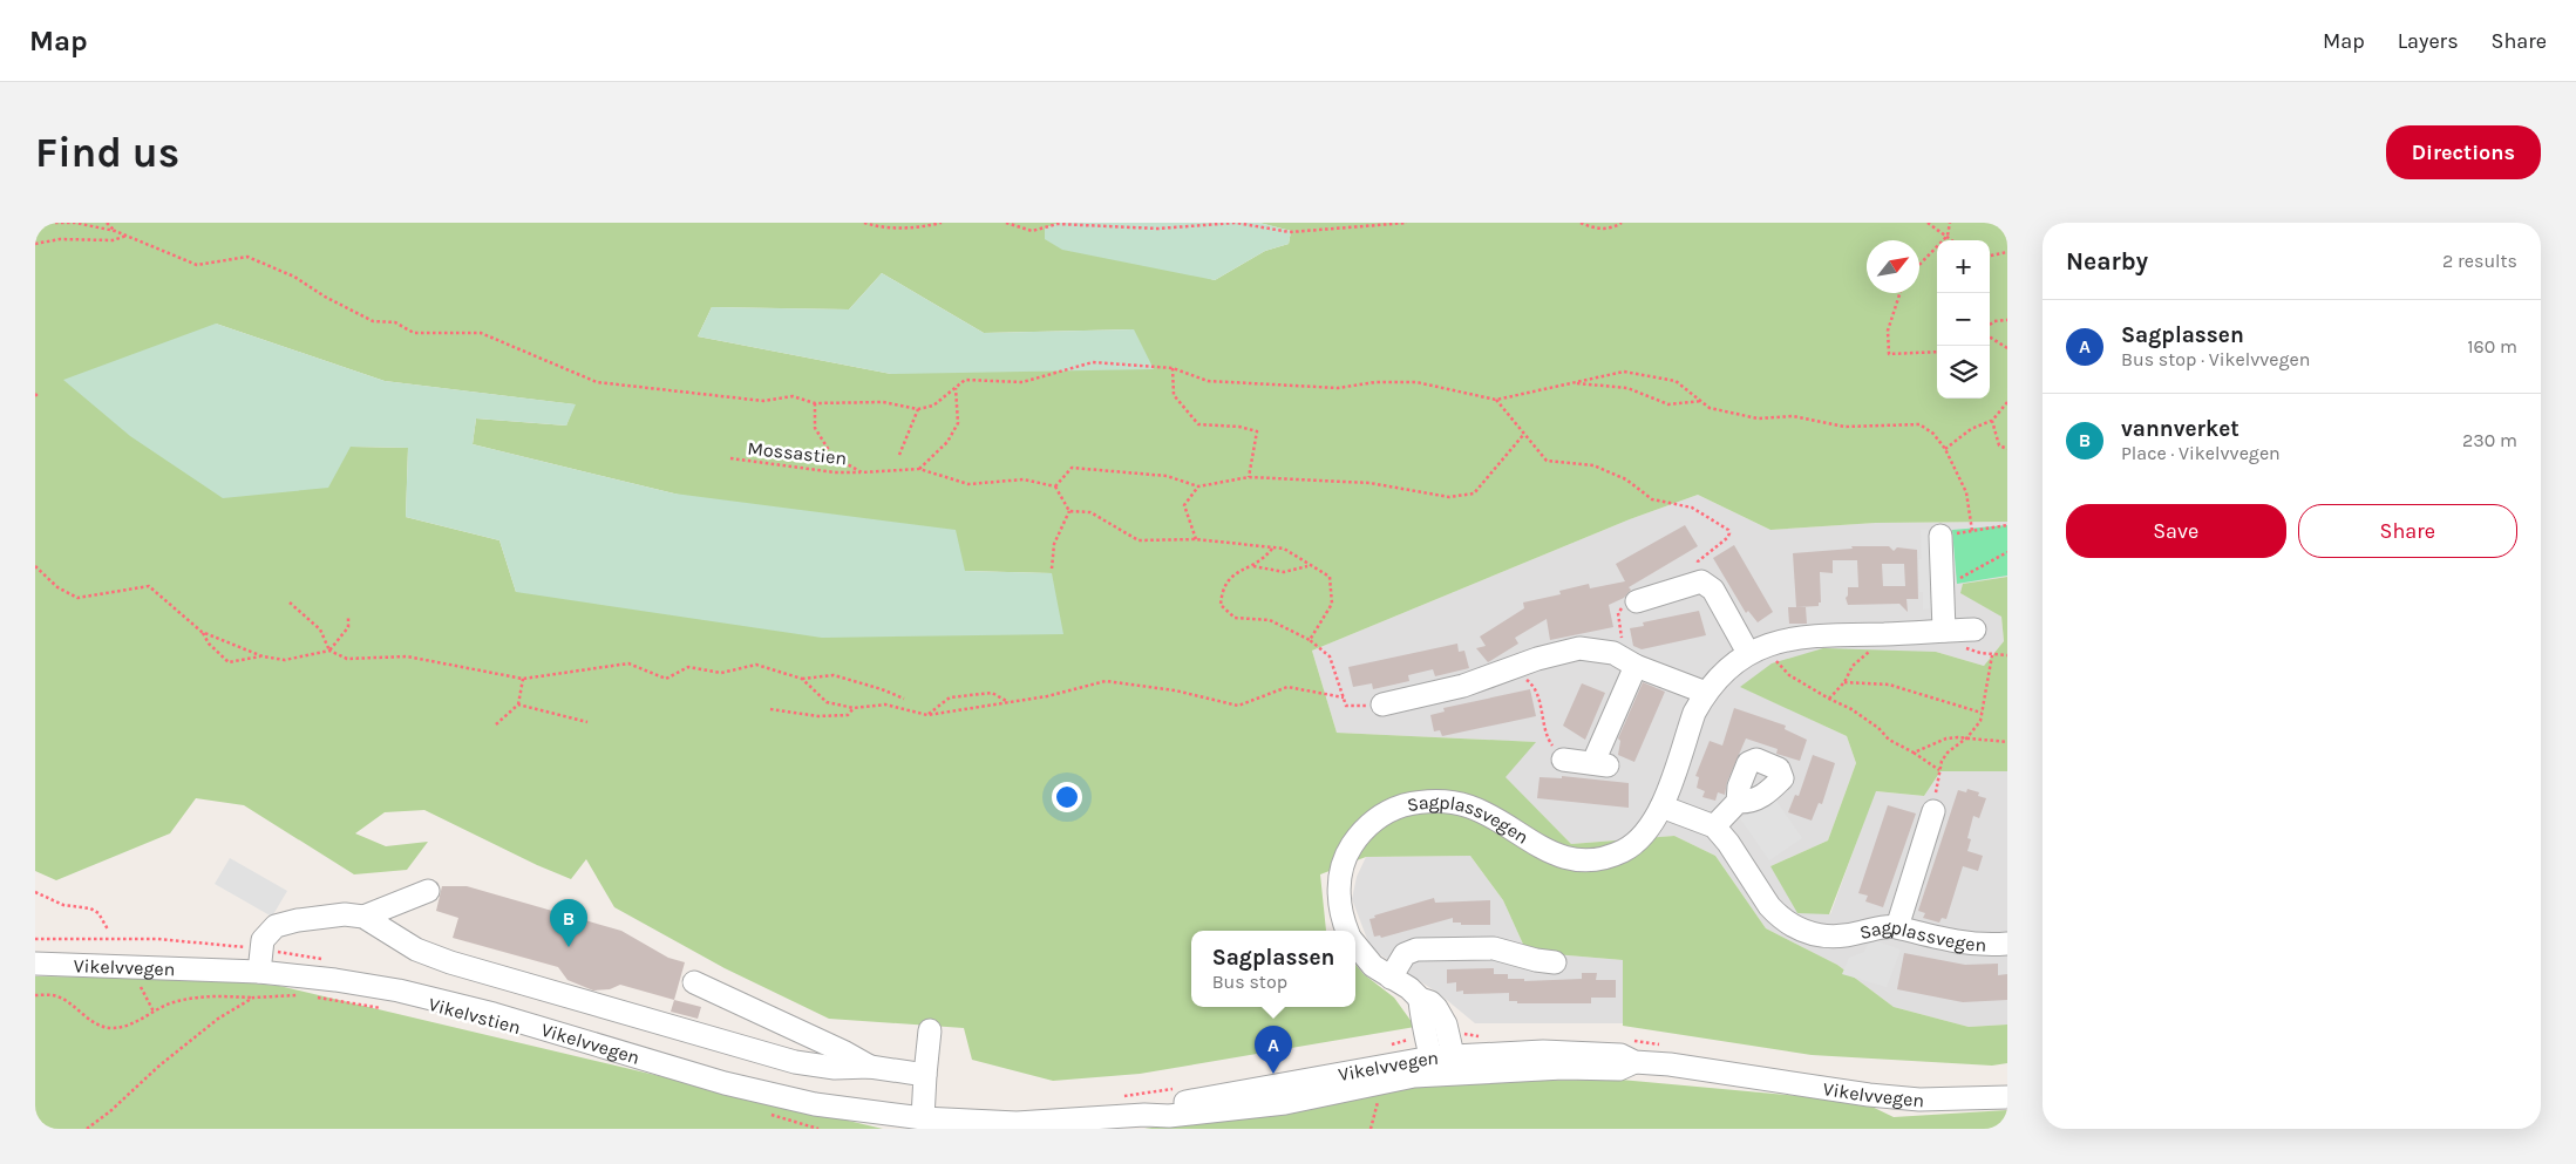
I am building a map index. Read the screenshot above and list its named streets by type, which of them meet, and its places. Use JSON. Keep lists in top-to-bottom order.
{
  "streets": {
    "street": ["Sagplassvegen", "Vikelvvegen"],
    "path": ["Mossastien"]
  },
  "north": "top right",
  "page": {
    "header": "Map",
    "nav": ["Map", "Layers", "Share"],
    "buttons": [
      "Directions",
      ["Save", "Share"]
    ],
    "title": "Find us",
    "heading": ["Nearby", "2 results"],
    "map_buttons": ["+", "−"],
    "list": [
      {
        "mark": "A",
        "name": "Sagplassen",
        "note": "Bus stop · Vikelvvegen",
        "value": "160 m"
      },
      {
        "mark": "B",
        "name": "vannverket",
        "note": "Place · Vikelvvegen",
        "value": "230 m"
      }
    ],
    "pins": ["B", "A"],
    "popup": ["Sagplassen", "Bus stop"]
  }
}
